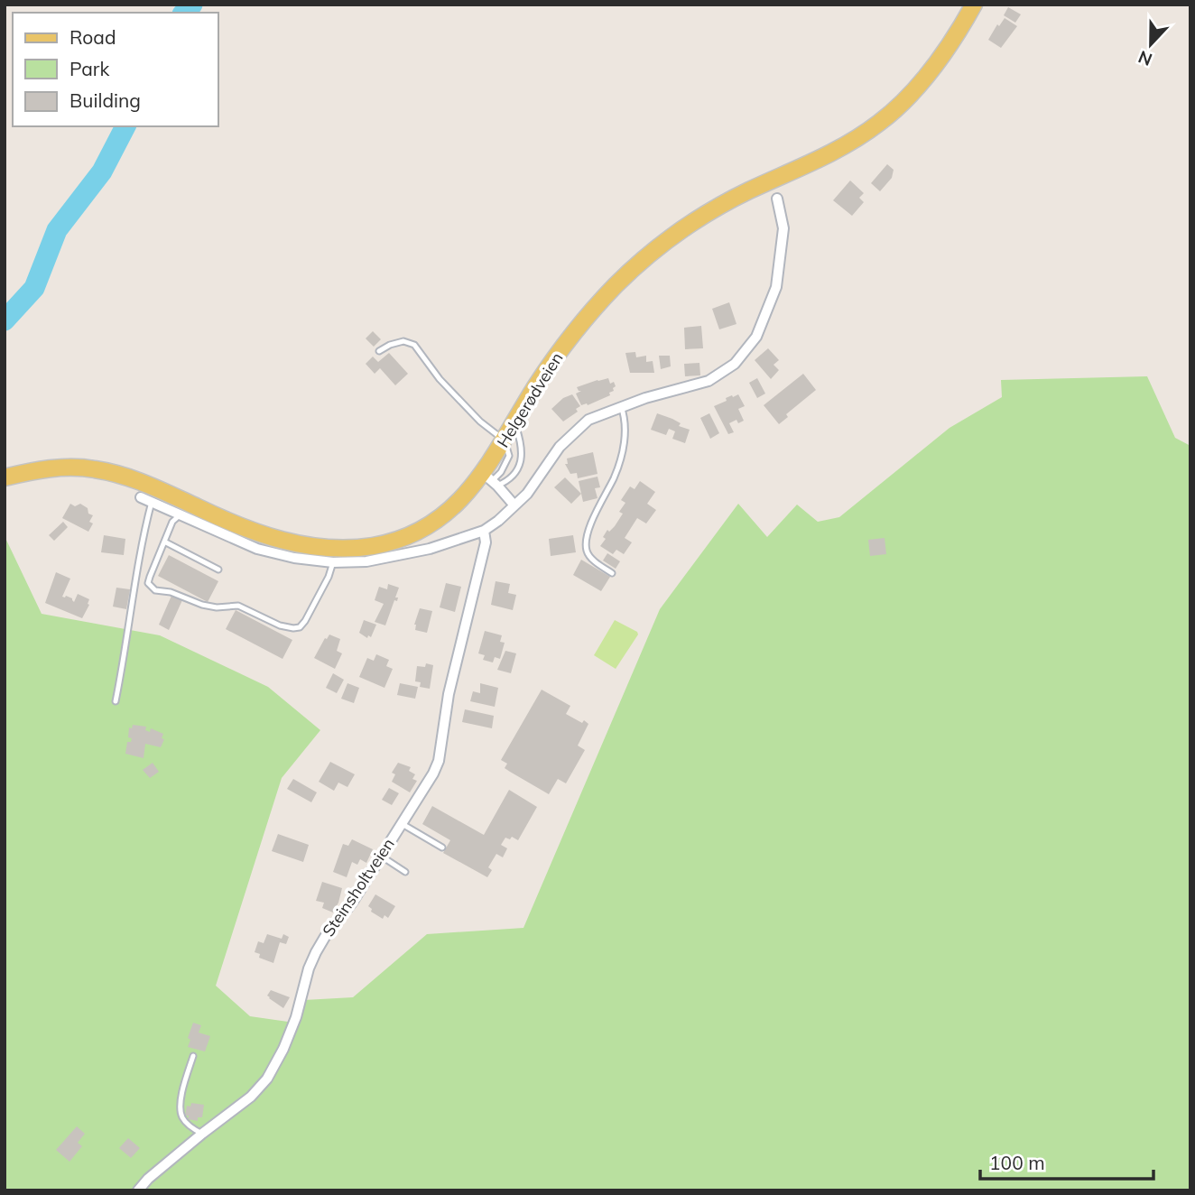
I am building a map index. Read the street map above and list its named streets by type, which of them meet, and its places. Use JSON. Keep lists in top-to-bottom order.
{
  "streets": {
    "main road": ["Helgerødveien"],
    "street": ["Steinsholtveien"]
  },
  "legend": ["Road", "Park", "Building"],
  "scale_bar": "100 m",
  "north": "bottom"
}
